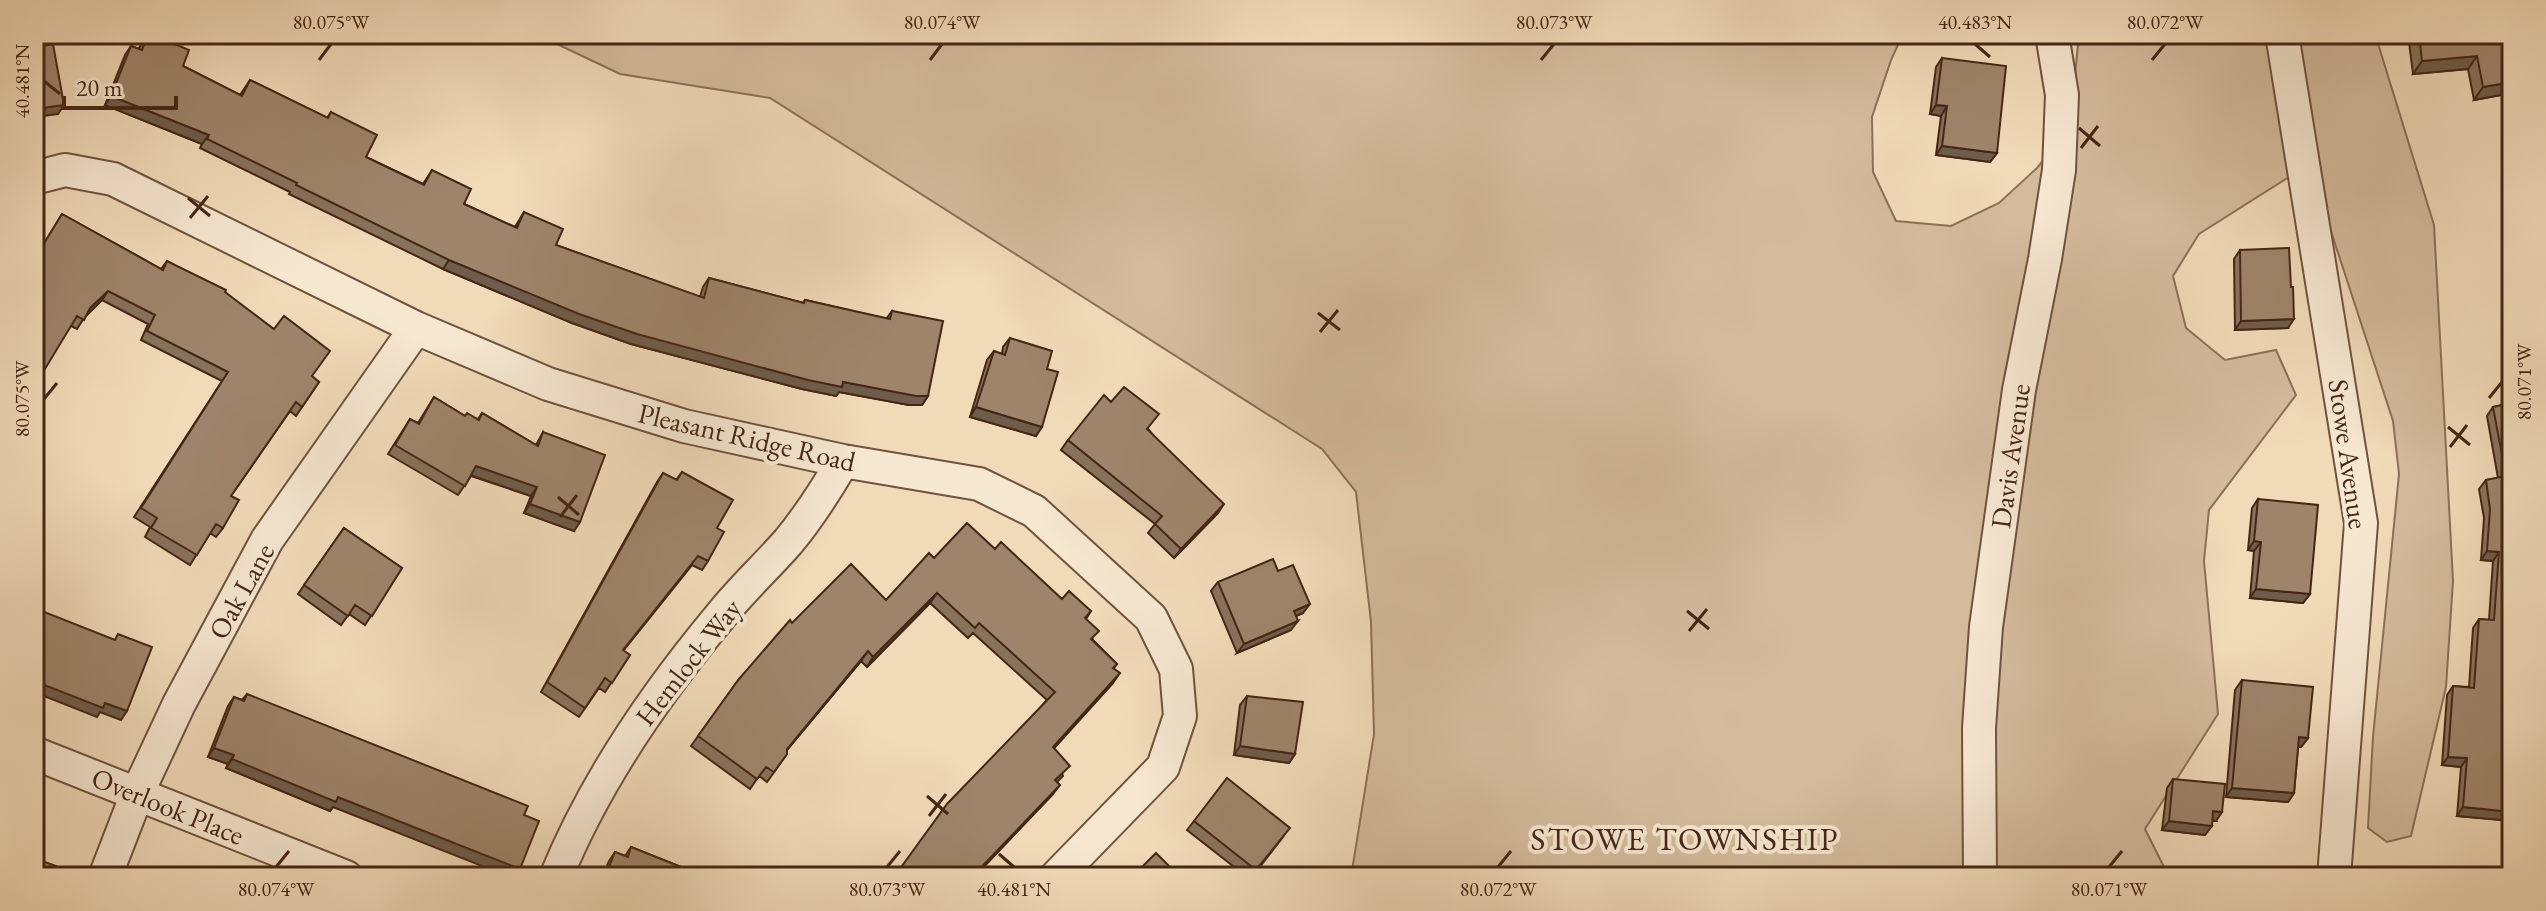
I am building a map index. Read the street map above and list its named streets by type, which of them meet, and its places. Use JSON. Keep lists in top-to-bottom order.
{
  "streets": {
    "street": [
      "Pleasant Ridge Road",
      "Stowe Avenue",
      "Davis Avenue",
      "Oak Lane",
      "Hemlock Way",
      "Overlook Place"
    ]
  },
  "crossings": [
    ["Pleasant Ridge Road", "Oak Lane"],
    ["Pleasant Ridge Road", "Hemlock Way"],
    ["Oak Lane", "Overlook Place"]
  ],
  "districts": ["STOWE TOWNSHIP"],
  "scale_bar": "20 m",
  "coordinates": [
    "80.075°W",
    "80.074°W",
    "80.073°W",
    "40.483°N",
    "80.072°W",
    "40.481°N",
    "80.071°W"
  ]
}
